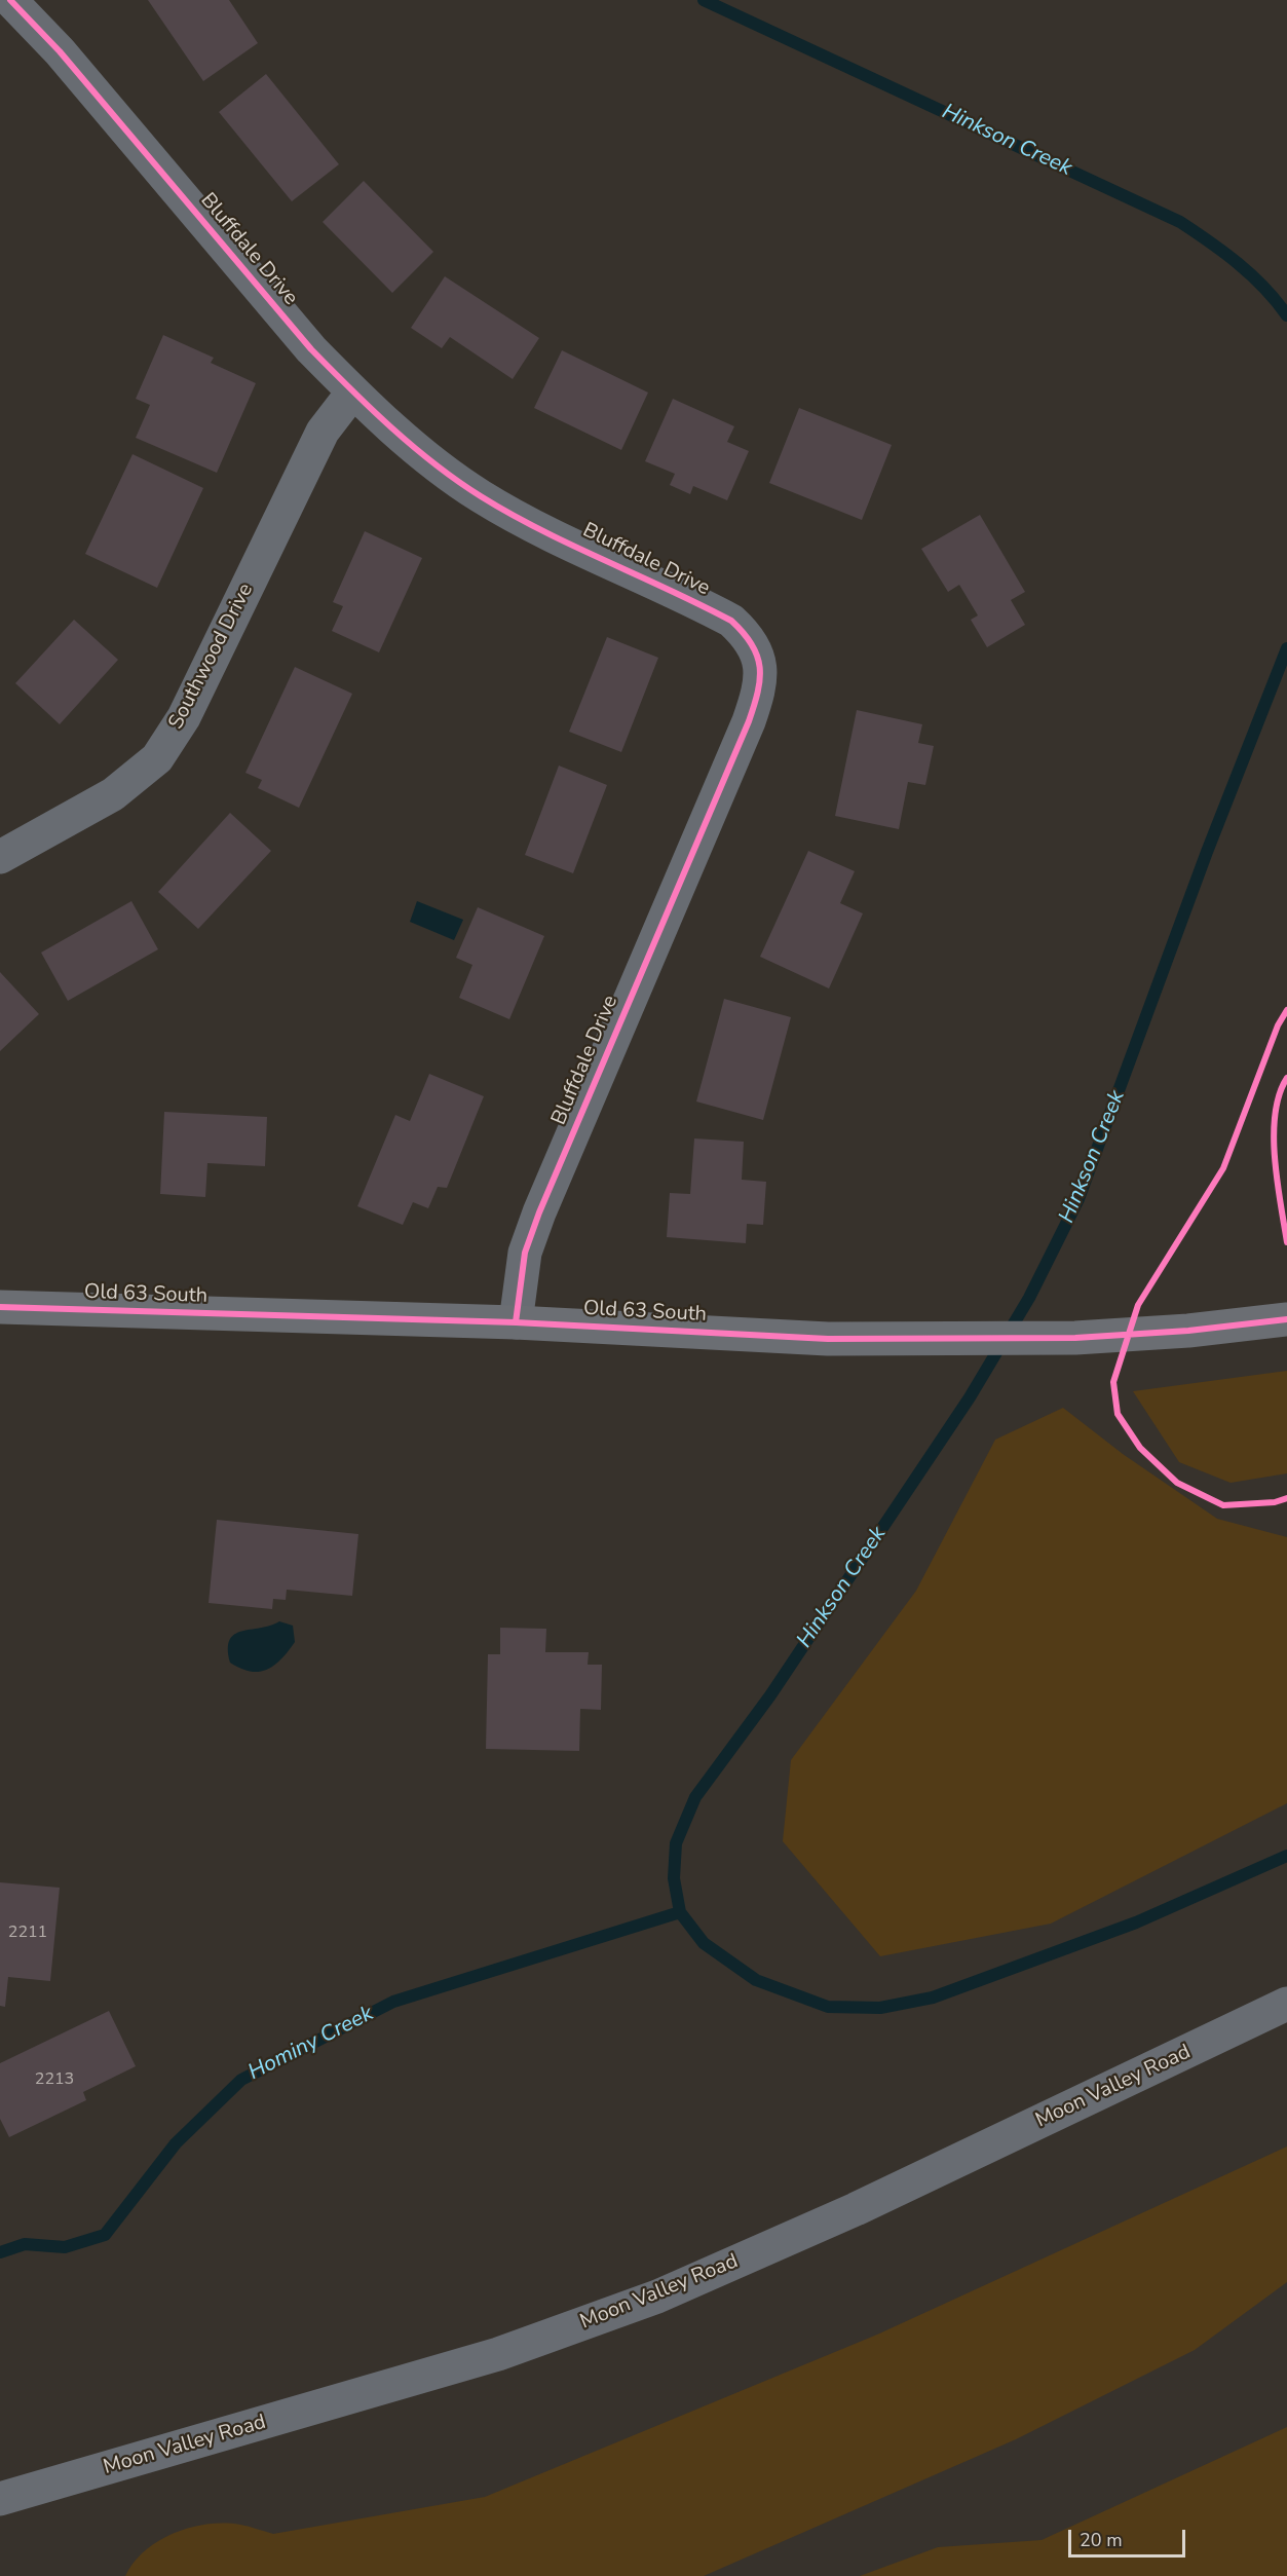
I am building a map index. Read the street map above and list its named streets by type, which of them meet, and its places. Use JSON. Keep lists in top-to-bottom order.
{
  "streets": {
    "main road": ["Old 63 South"],
    "street": ["Bluffdale Drive", "Southwood Drive", "Moon Valley Road"]
  },
  "crossings": [
    ["Bluffdale Drive", "Southwood Drive"],
    ["Bluffdale Drive", "Old 63 South"]
  ],
  "water": ["Hinkson Creek", "Hominy Creek"],
  "house_numbers": ["2211", "2213"],
  "scale_bar": "20 m"
}
